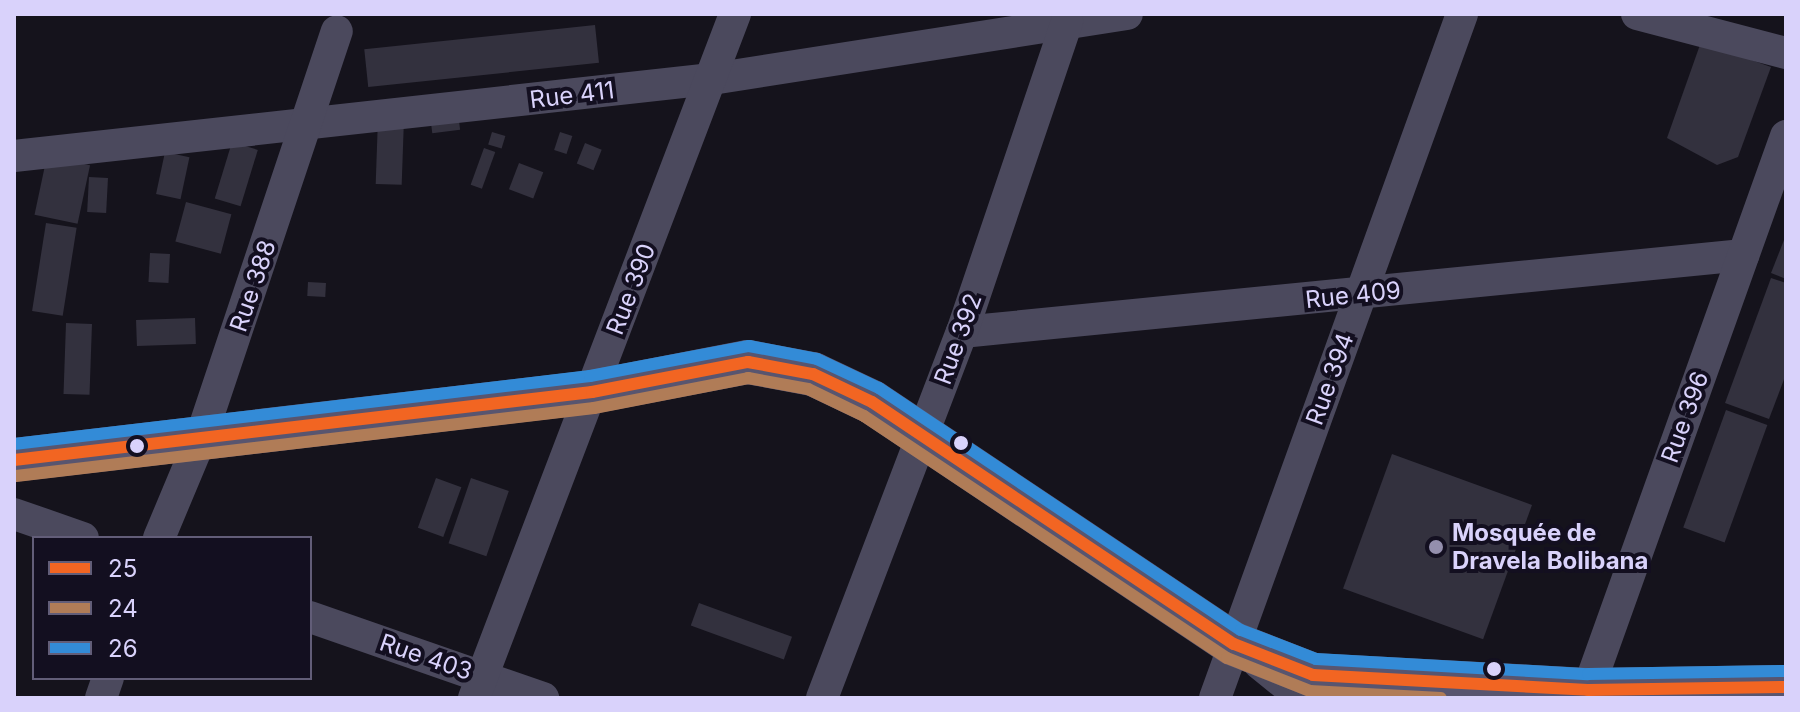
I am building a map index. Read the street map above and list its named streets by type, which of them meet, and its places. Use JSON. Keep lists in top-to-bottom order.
{
  "streets": {
    "street": [
      "Rue 411",
      "Rue 388",
      "Rue 390",
      "Rue 409",
      "Rue 392",
      "Rue 394",
      "Rue 396",
      "Rue 403"
    ]
  },
  "crossings": [
    ["Rue 411", "Rue 388"],
    ["Rue 411", "Rue 390"],
    ["Rue 411", "Rue 392"],
    ["Rue 390", "Rue 403"],
    ["Rue 409", "Rue 392"],
    ["Rue 409", "Rue 394"],
    ["Rue 409", "Rue 396"]
  ],
  "places": ["Mosquée de Dravela Bolibana"],
  "lines": ["transit line 26", "transit line 25", "transit line 24"],
  "legend": ["25", "24", "26"]
}
